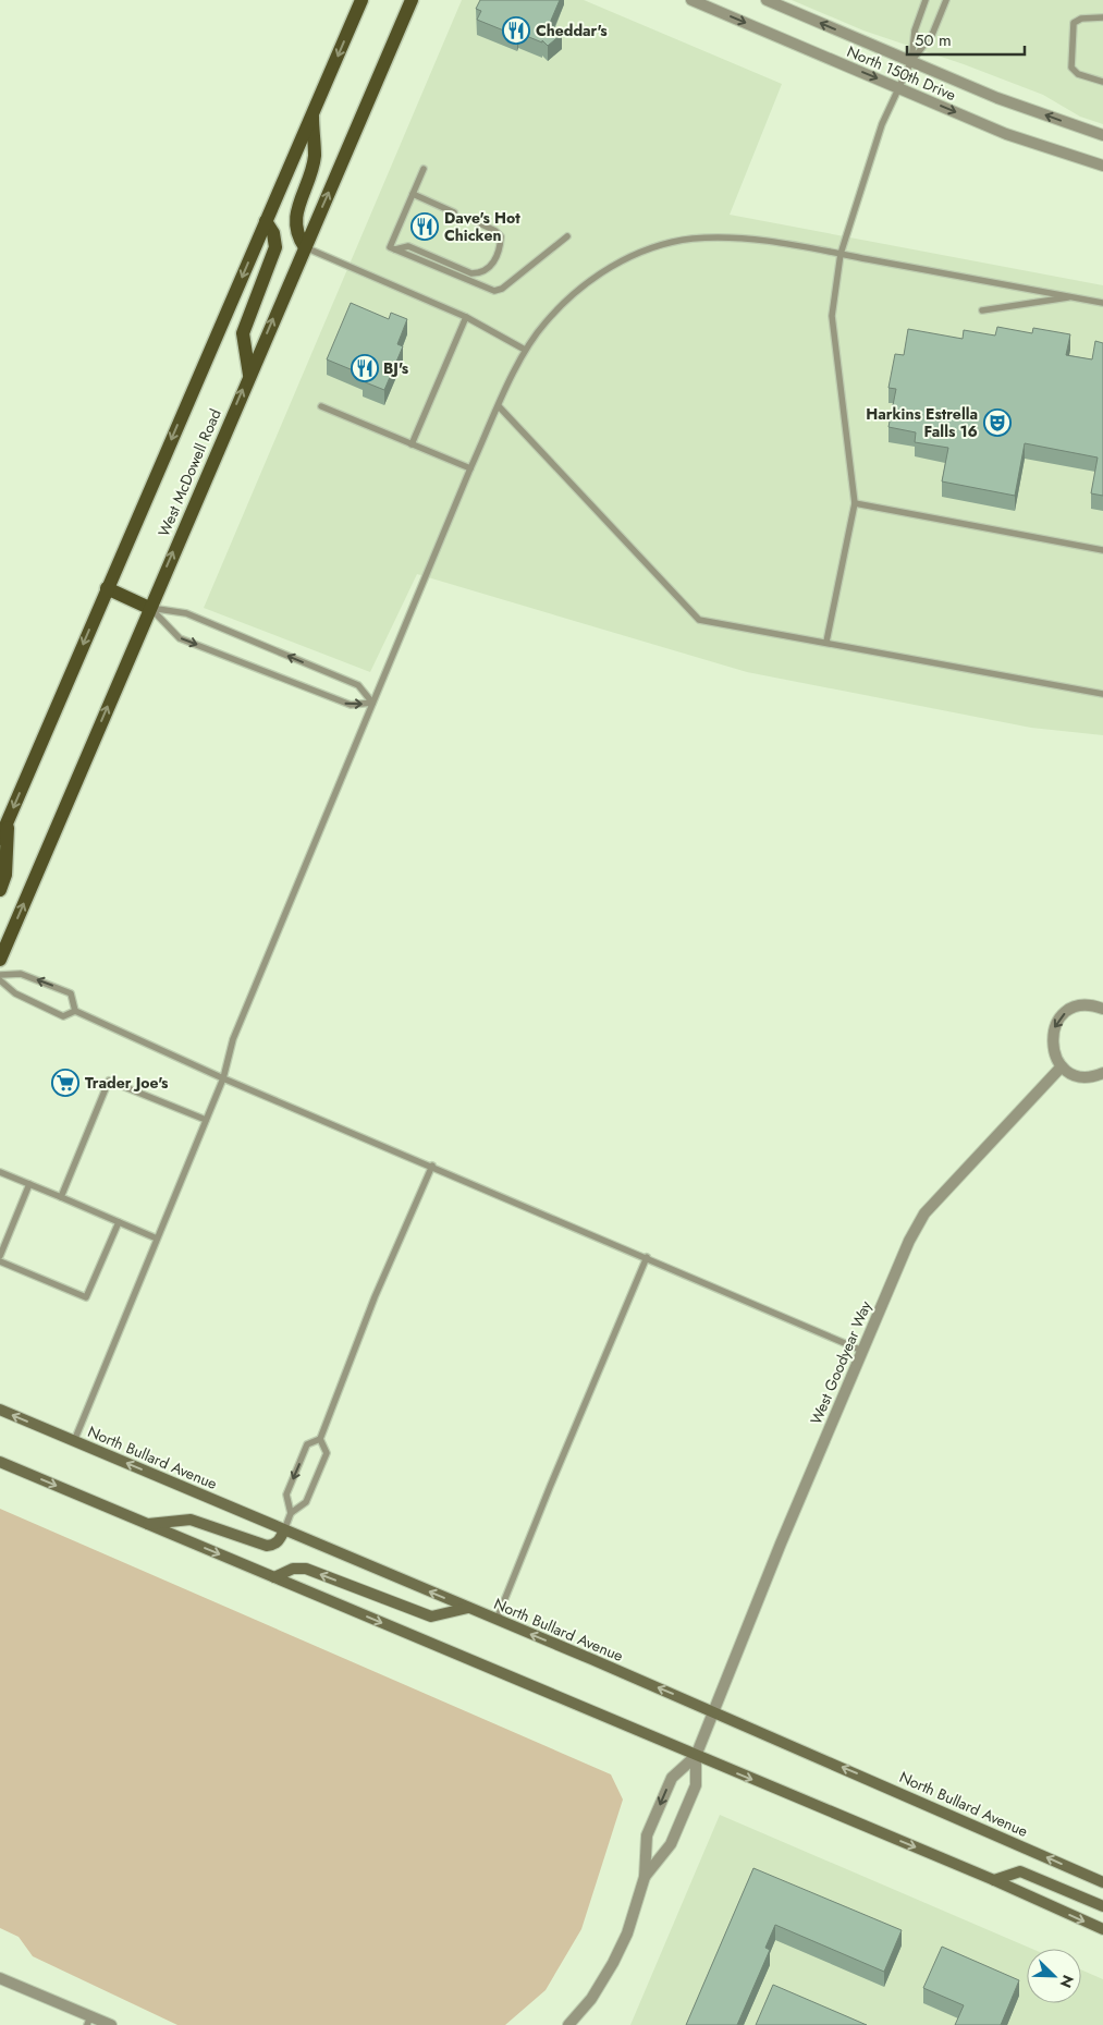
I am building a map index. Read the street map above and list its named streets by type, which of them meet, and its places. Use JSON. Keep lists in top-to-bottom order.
{
  "streets": {
    "main road": ["West McDowell Road", "North Bullard Avenue"],
    "street": ["North 150th Drive", "West Goodyear Way"]
  },
  "crossings": [
    ["West Goodyear Way", "North Bullard Avenue"]
  ],
  "places": {
    "restaurant": ["Cheddar's", "Dave's Hot Chicken", "BJ's"],
    "theatre": ["Harkins Estrella Falls 16"],
    "supermarket": ["Trader Joe's"]
  },
  "scale_bar": "50 m",
  "north": "bottom right"
}
